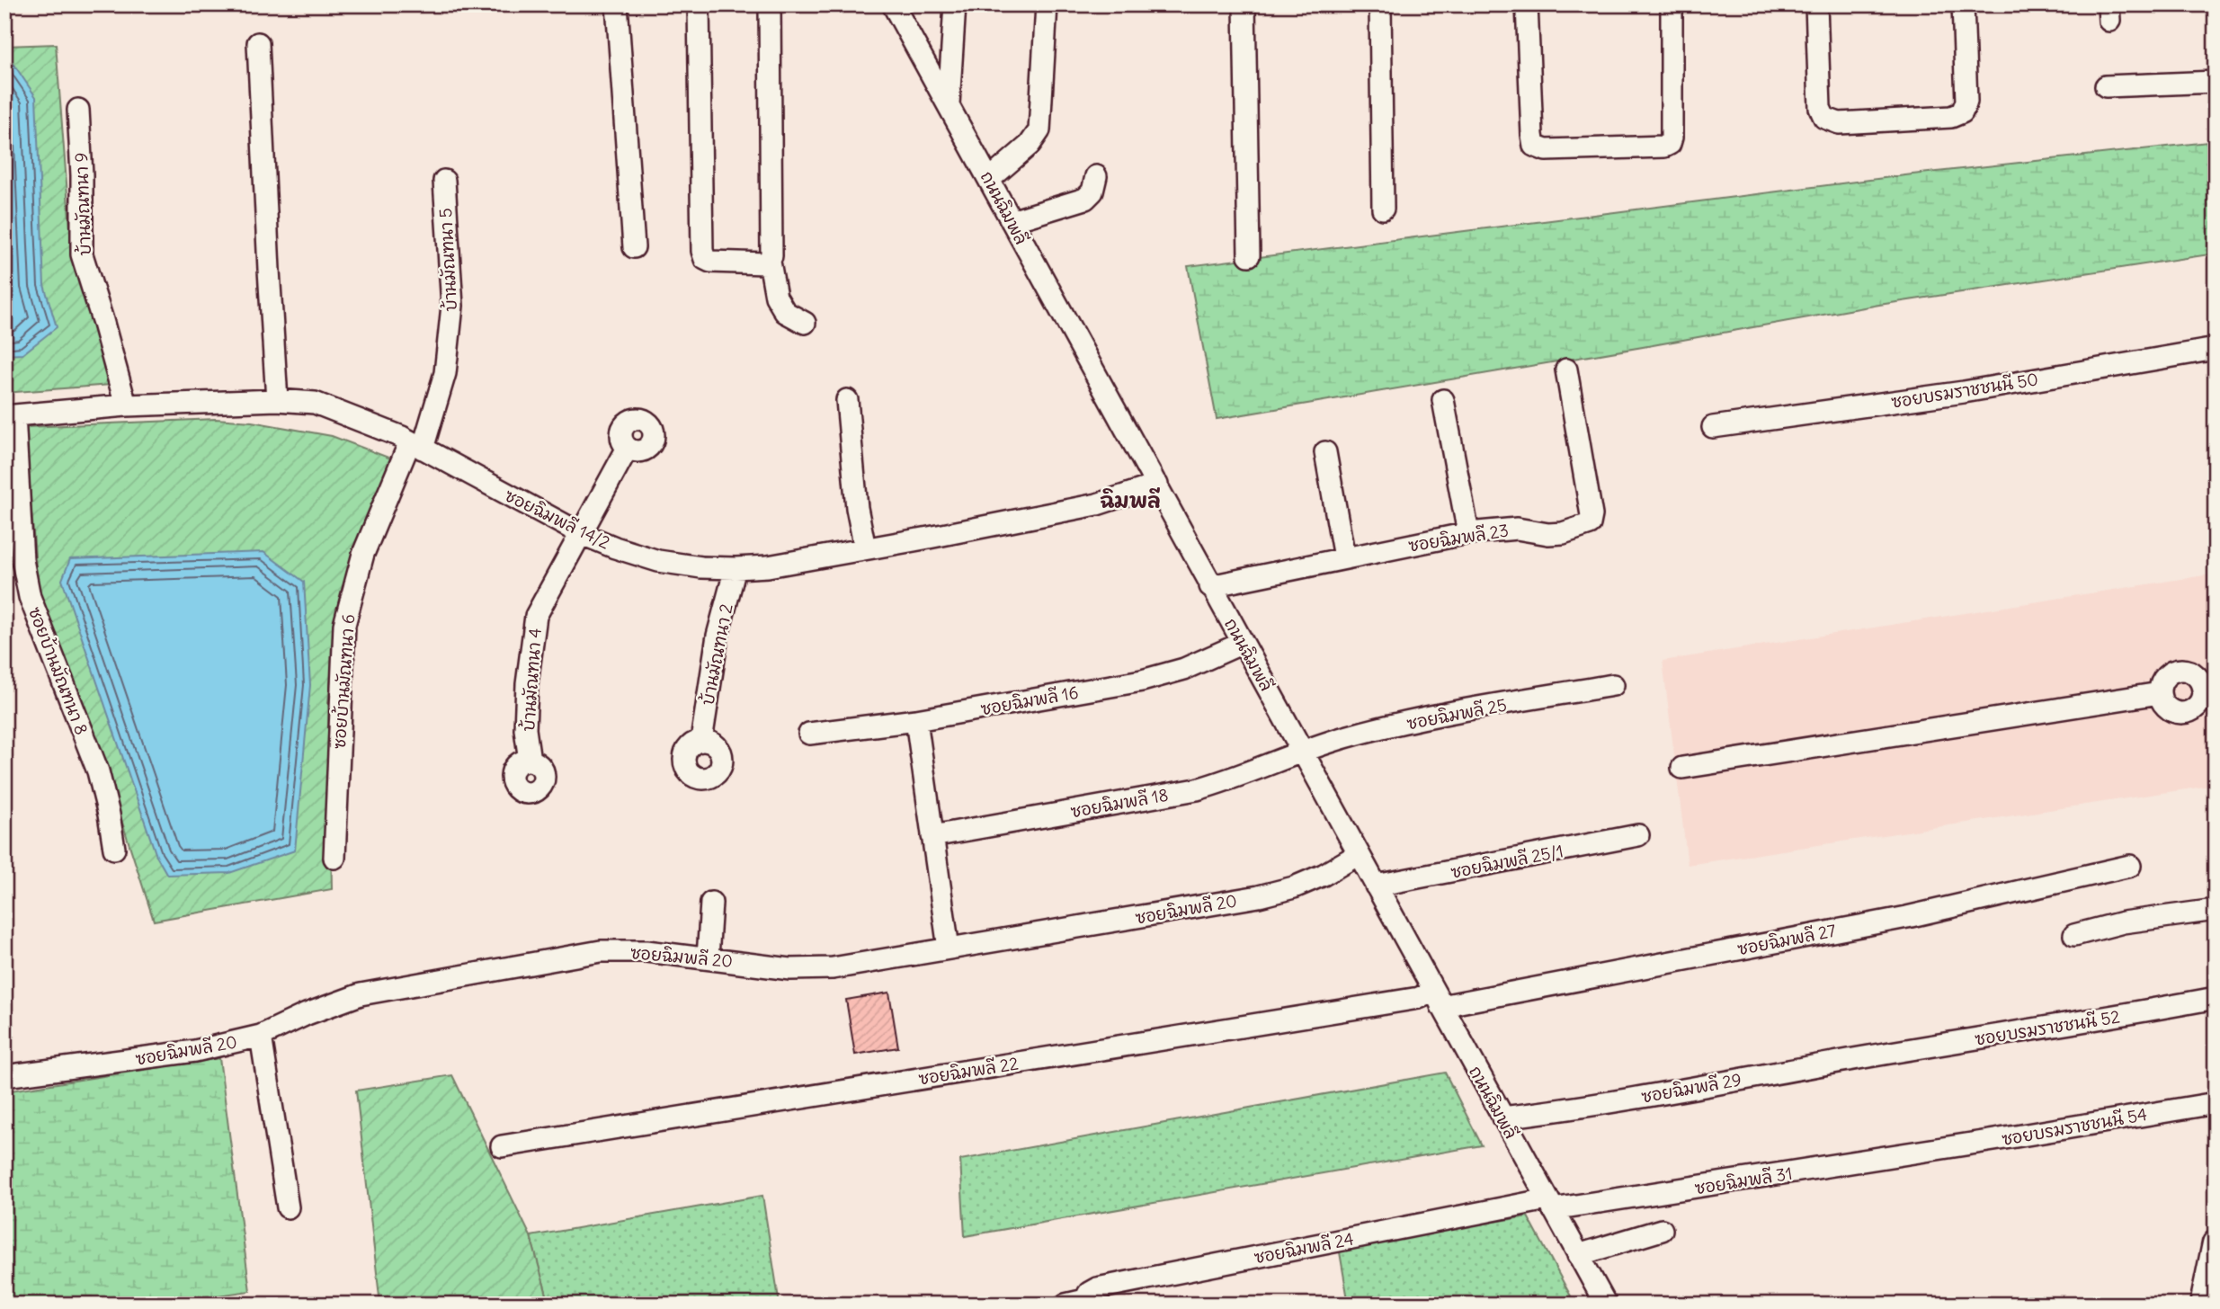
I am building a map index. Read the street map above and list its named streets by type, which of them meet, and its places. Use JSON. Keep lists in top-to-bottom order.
{
  "streets": {
    "street": [
      "บ้านมัณฑนา 9",
      "ถนนฉิมพลี",
      "บ้านมัณฑนา 5",
      "ซอยบรมราชชนนี 50",
      "ซอยฉิมพลี 14/2",
      "ซอยฉิมพลี 23",
      "บ้านมัณฑนา 2",
      "ซอยบ้านมัณฑนา 8",
      "บ้านมัณฑนา 4",
      "ซอยบ้านมัณฑนา 6",
      "ซอยฉิมพลี 16",
      "ซอยฉิมพลี 25",
      "ซอยฉิมพลี 18",
      "ซอยฉิมพลี 25/1",
      "ซอยฉิมพลี 20",
      "ซอยฉิมพลี 27",
      "ซอยบรมราชชนนี 52",
      "ซอยฉิมพลี 22",
      "ซอยฉิมพลี 29",
      "ซอยบรมราชชนนี 54",
      "ซอยฉิมพลี 31",
      "ซอยฉิมพลี 24"
    ]
  },
  "crossings": [
    ["บ้านมัณฑนา 9", "ซอยฉิมพลี 14/2"],
    ["ถนนฉิมพลี", "ซอยฉิมพลี 14/2"],
    ["ถนนฉิมพลี", "ซอยฉิมพลี 23"],
    ["ถนนฉิมพลี", "ซอยฉิมพลี 16"],
    ["ถนนฉิมพลี", "ซอยฉิมพลี 25"],
    ["ถนนฉิมพลี", "ซอยฉิมพลี 18"],
    ["ถนนฉิมพลี", "ซอยฉิมพลี 25/1"],
    ["ถนนฉิมพลี", "ซอยฉิมพลี 20"],
    ["ถนนฉิมพลี", "ซอยฉิมพลี 27"],
    ["ถนนฉิมพลี", "ซอยฉิมพลี 22"],
    ["ถนนฉิมพลี", "ซอยฉิมพลี 29"],
    ["ถนนฉิมพลี", "ซอยฉิมพลี 31"],
    ["ถนนฉิมพลี", "ซอยฉิมพลี 24"],
    ["บ้านมัณฑนา 5", "ซอยฉิมพลี 14/2"],
    ["บ้านมัณฑนา 5", "ซอยบ้านมัณฑนา 6"],
    ["ซอยฉิมพลี 14/2", "บ้านมัณฑนา 2"],
    ["ซอยฉิมพลี 14/2", "ซอยบ้านมัณฑนา 8"],
    ["ซอยฉิมพลี 14/2", "บ้านมัณฑนา 4"],
    ["ซอยฉิมพลี 14/2", "ซอยบ้านมัณฑนา 6"],
    ["ซอยฉิมพลี 25", "ซอยฉิมพลี 18"],
    ["ซอยฉิมพลี 27", "ซอยฉิมพลี 22"],
    ["ซอยบรมราชชนนี 52", "ซอยฉิมพลี 29"],
    ["ซอยบรมราชชนนี 54", "ซอยฉิมพลี 31"],
    ["ซอยฉิมพลี 31", "ซอยฉิมพลี 24"]
  ],
  "districts": ["ฉิมพลี"]
}
